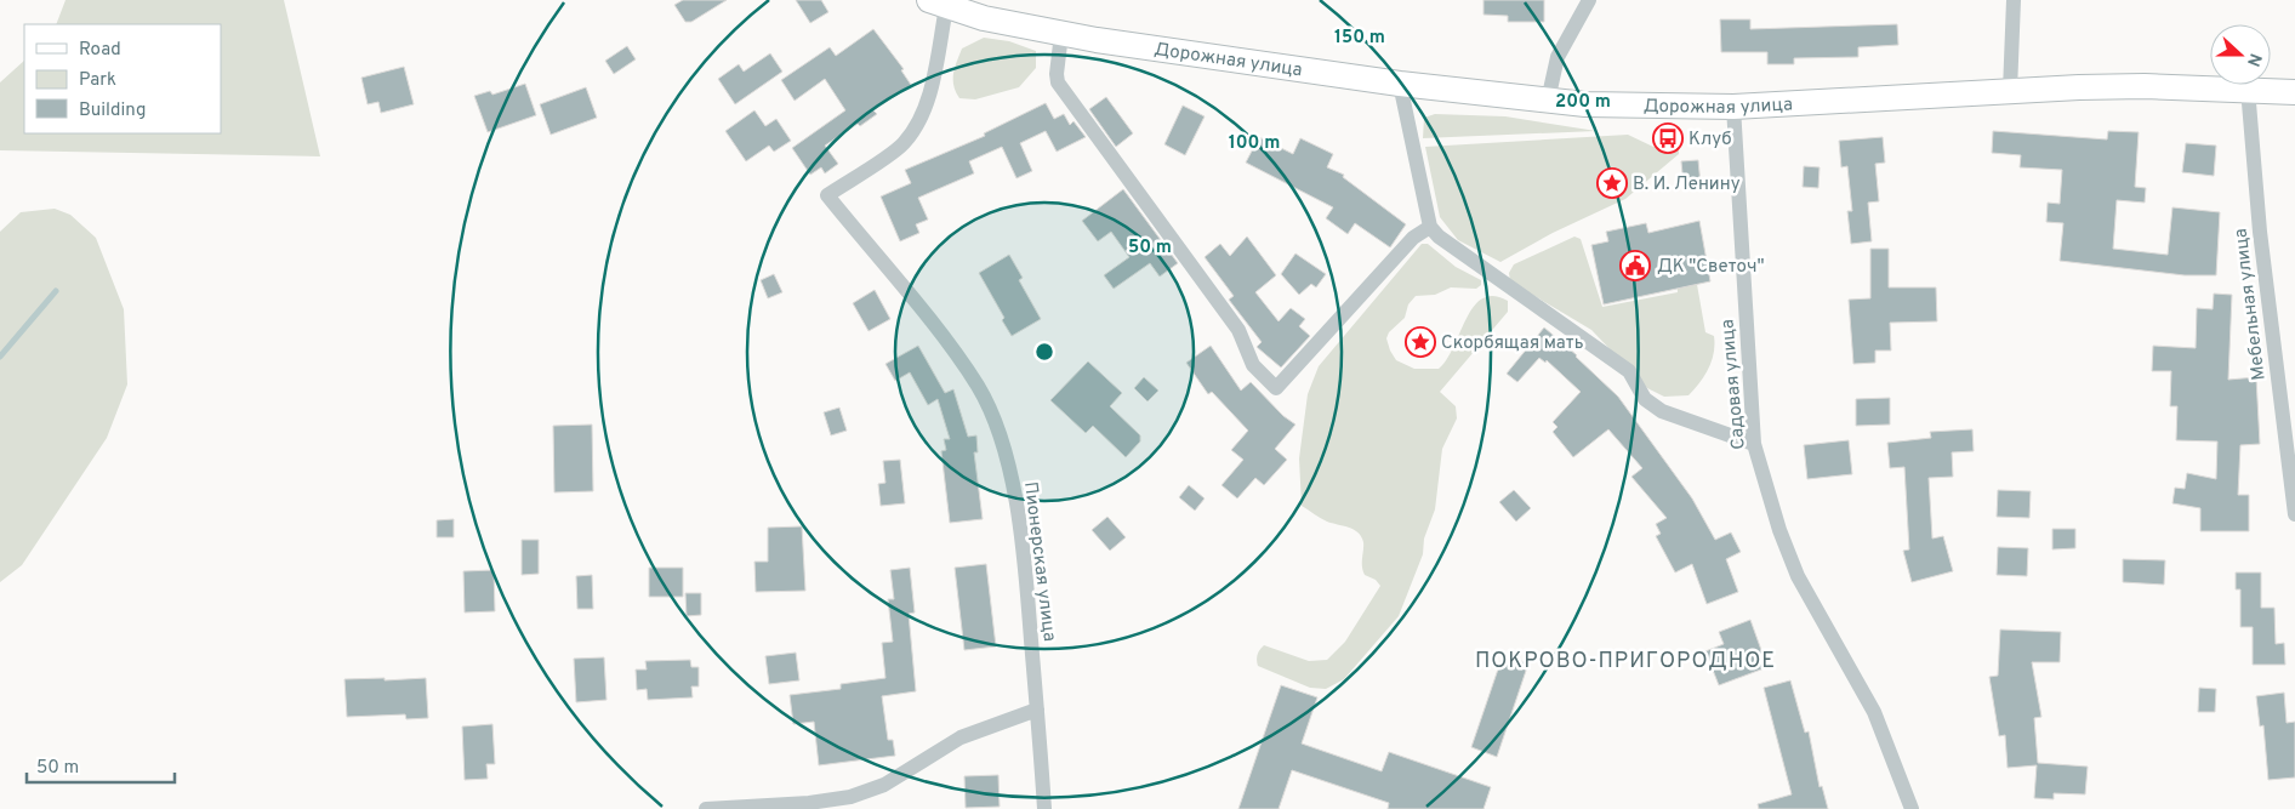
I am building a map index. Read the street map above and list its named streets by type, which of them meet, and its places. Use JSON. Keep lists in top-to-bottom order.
{
  "streets": {
    "main road": ["Дорожная улица"],
    "street": ["Мебельная улица", "Садовая улица", "Пионерская улица"]
  },
  "crossings": [
    ["Дорожная улица", "Мебельная улица"],
    ["Дорожная улица", "Садовая улица"],
    ["Дорожная улица", "Пионерская улица"]
  ],
  "districts": ["ПОКРОВО-ПРИГОРОДНОЕ"],
  "places": {
    "bus stop": ["Клуб"],
    "place": ["В. И. Ленину", "Скорбящая мать"],
    "public building": ["ДК \"Светоч\""]
  },
  "legend": ["Road", "Park", "Building"],
  "scale_bar": "50 m",
  "north": "right",
  "rings": [
    "150 m",
    "200 m",
    "100 m",
    "50 m"
  ]
}
